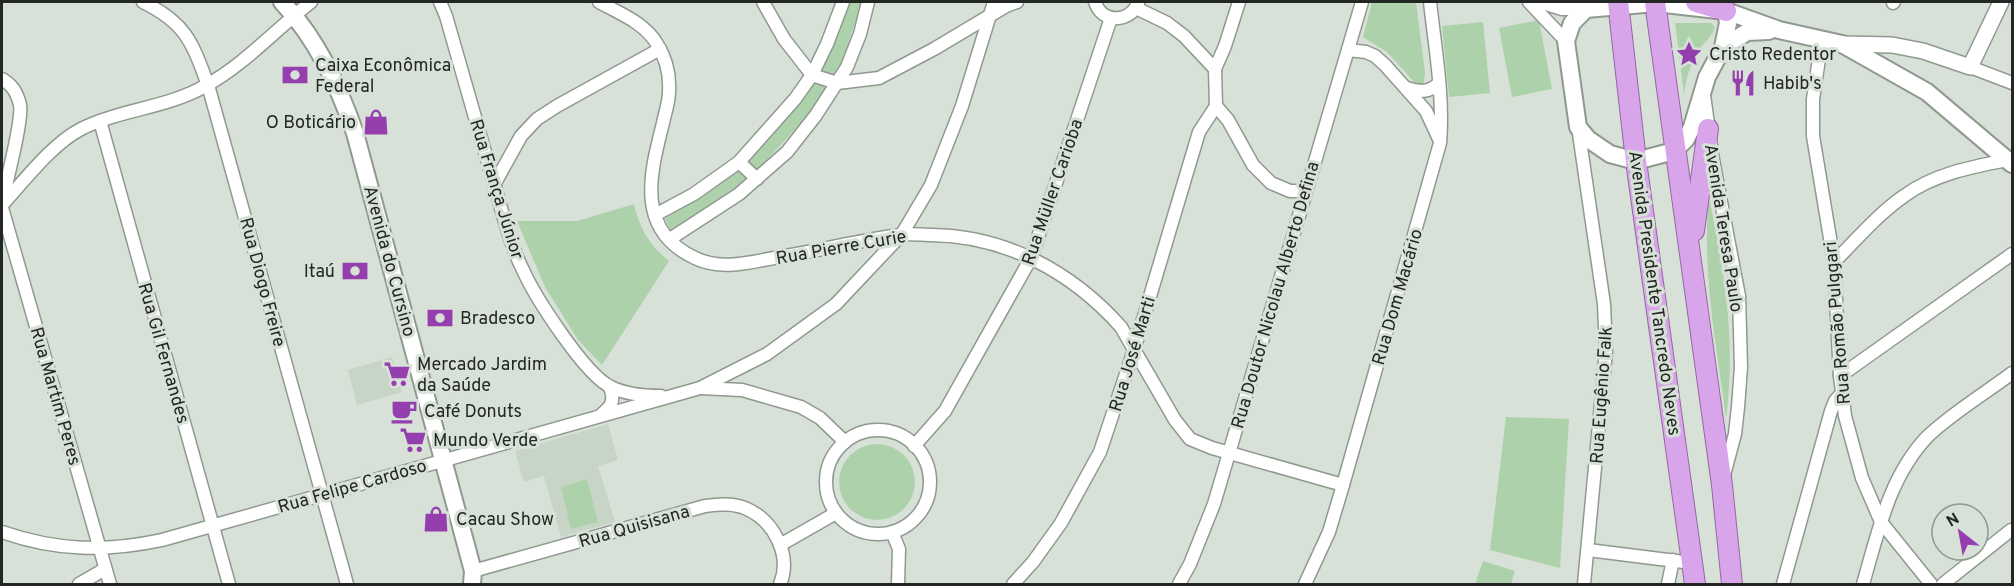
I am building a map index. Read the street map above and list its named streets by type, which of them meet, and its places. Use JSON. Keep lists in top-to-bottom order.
{
  "streets": {
    "highway": ["Avenida Presidente Tancredo Neves"],
    "main road": ["Avenida Teresa Paulo", "Avenida do Cursino", "Rua Eugênio Falk"],
    "street": [
      "Rua França Júnior",
      "Rua Müller Carioba",
      "Rua Pierre Curie",
      "Rua Diogo Freire",
      "Rua Doutor Nicolau Alberto Defina",
      "Rua Dom Macário",
      "Rua Romão Pulggari",
      "Rua Gil Fernandes",
      "Rua José Marti",
      "Rua Martim Peres",
      "Rua Felipe Cardoso",
      "Rua Quisisana"
    ]
  },
  "crossings": [
    ["Rua França Júnior", "Rua Felipe Cardoso"],
    ["Rua Müller Carioba", "Rua Pierre Curie"],
    ["Rua Müller Carioba", "Rua Felipe Cardoso"],
    ["Rua Pierre Curie", "Rua Doutor Nicolau Alberto Defina"],
    ["Rua Pierre Curie", "Rua Dom Macário"],
    ["Rua Pierre Curie", "Rua José Marti"],
    ["Rua Pierre Curie", "Rua Felipe Cardoso"],
    ["Avenida do Cursino", "Rua Felipe Cardoso"],
    ["Avenida do Cursino", "Rua Quisisana"],
    ["Rua Diogo Freire", "Rua Felipe Cardoso"],
    ["Rua Gil Fernandes", "Rua Felipe Cardoso"],
    ["Rua Martim Peres", "Rua Felipe Cardoso"]
  ],
  "places": {
    "place": ["Cristo Redentor"],
    "bank": ["Caixa Econômica Federal", "Itaú", "Bradesco"],
    "restaurant": ["Habib's"],
    "shop": ["O Boticário", "Cacau Show"],
    "supermarket": ["Mercado Jardim da Saúde", "Mundo Verde"],
    "cafe": ["Café Donuts"]
  },
  "north": "top left"
}
